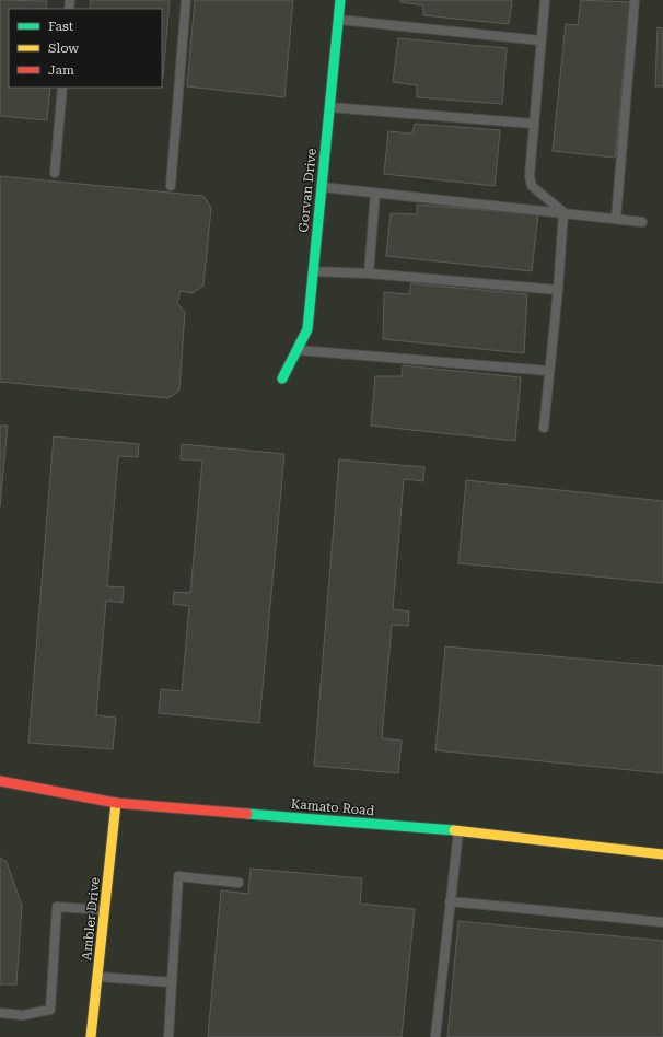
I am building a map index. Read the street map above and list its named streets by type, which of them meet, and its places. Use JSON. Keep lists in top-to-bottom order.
{
  "streets": {
    "street": ["Gorvan Drive", "Kamato Road", "Ambler Drive"]
  },
  "crossings": [
    ["Kamato Road", "Ambler Drive"]
  ],
  "legend": ["Fast", "Slow", "Jam"]
}
